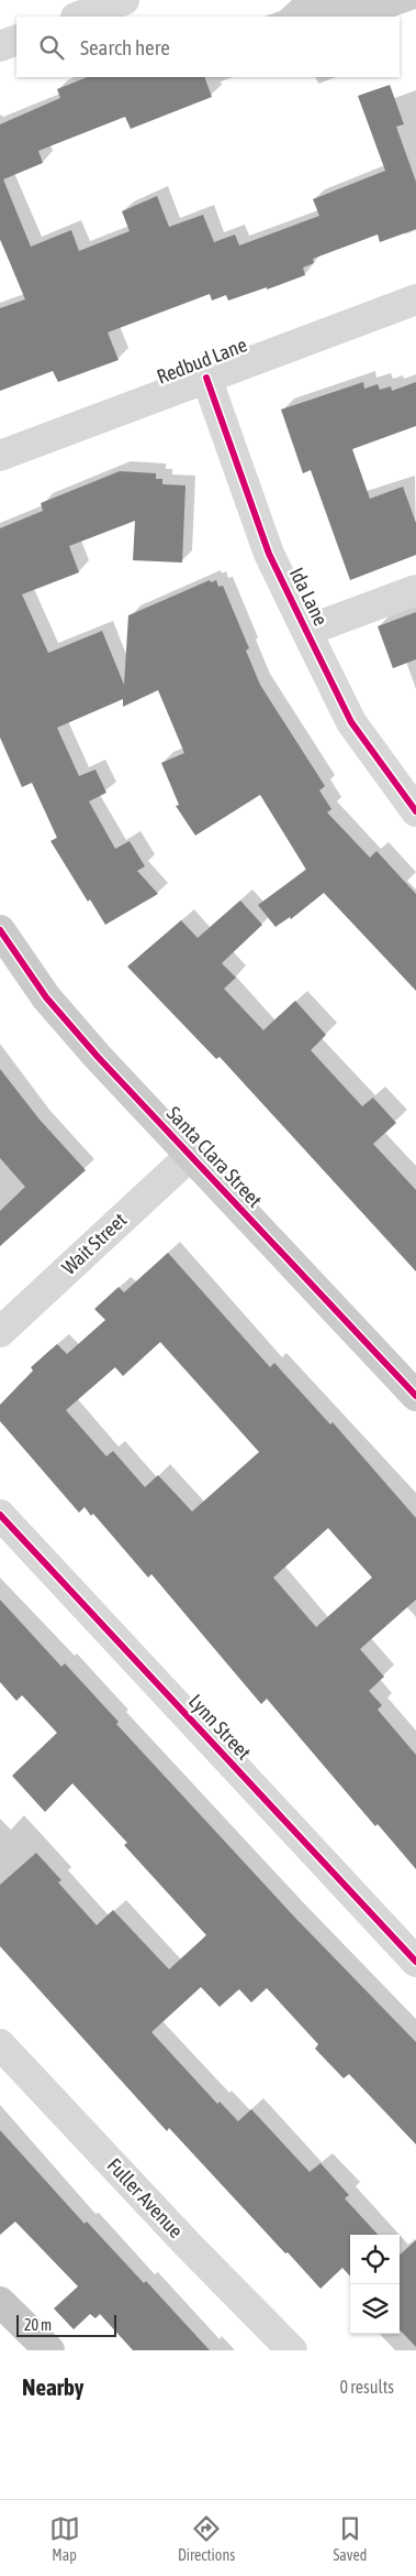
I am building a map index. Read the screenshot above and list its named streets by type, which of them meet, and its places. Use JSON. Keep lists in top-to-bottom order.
{
  "streets": {
    "main road": ["Santa Clara Street"],
    "street": [
      "Redbud Lane",
      "Ida Lane",
      "Wait Street",
      "Lynn Street",
      "Fuller Avenue"
    ]
  },
  "crossings": [
    ["Redbud Lane", "Ida Lane"],
    ["Santa Clara Street", "Wait Street"]
  ],
  "scale_bar": "20 m",
  "page": {
    "search": "Search here",
    "scale": "20 m",
    "heading": ["Nearby", "0 results"],
    "nav": ["Map", "Directions", "Saved"]
  }
}
